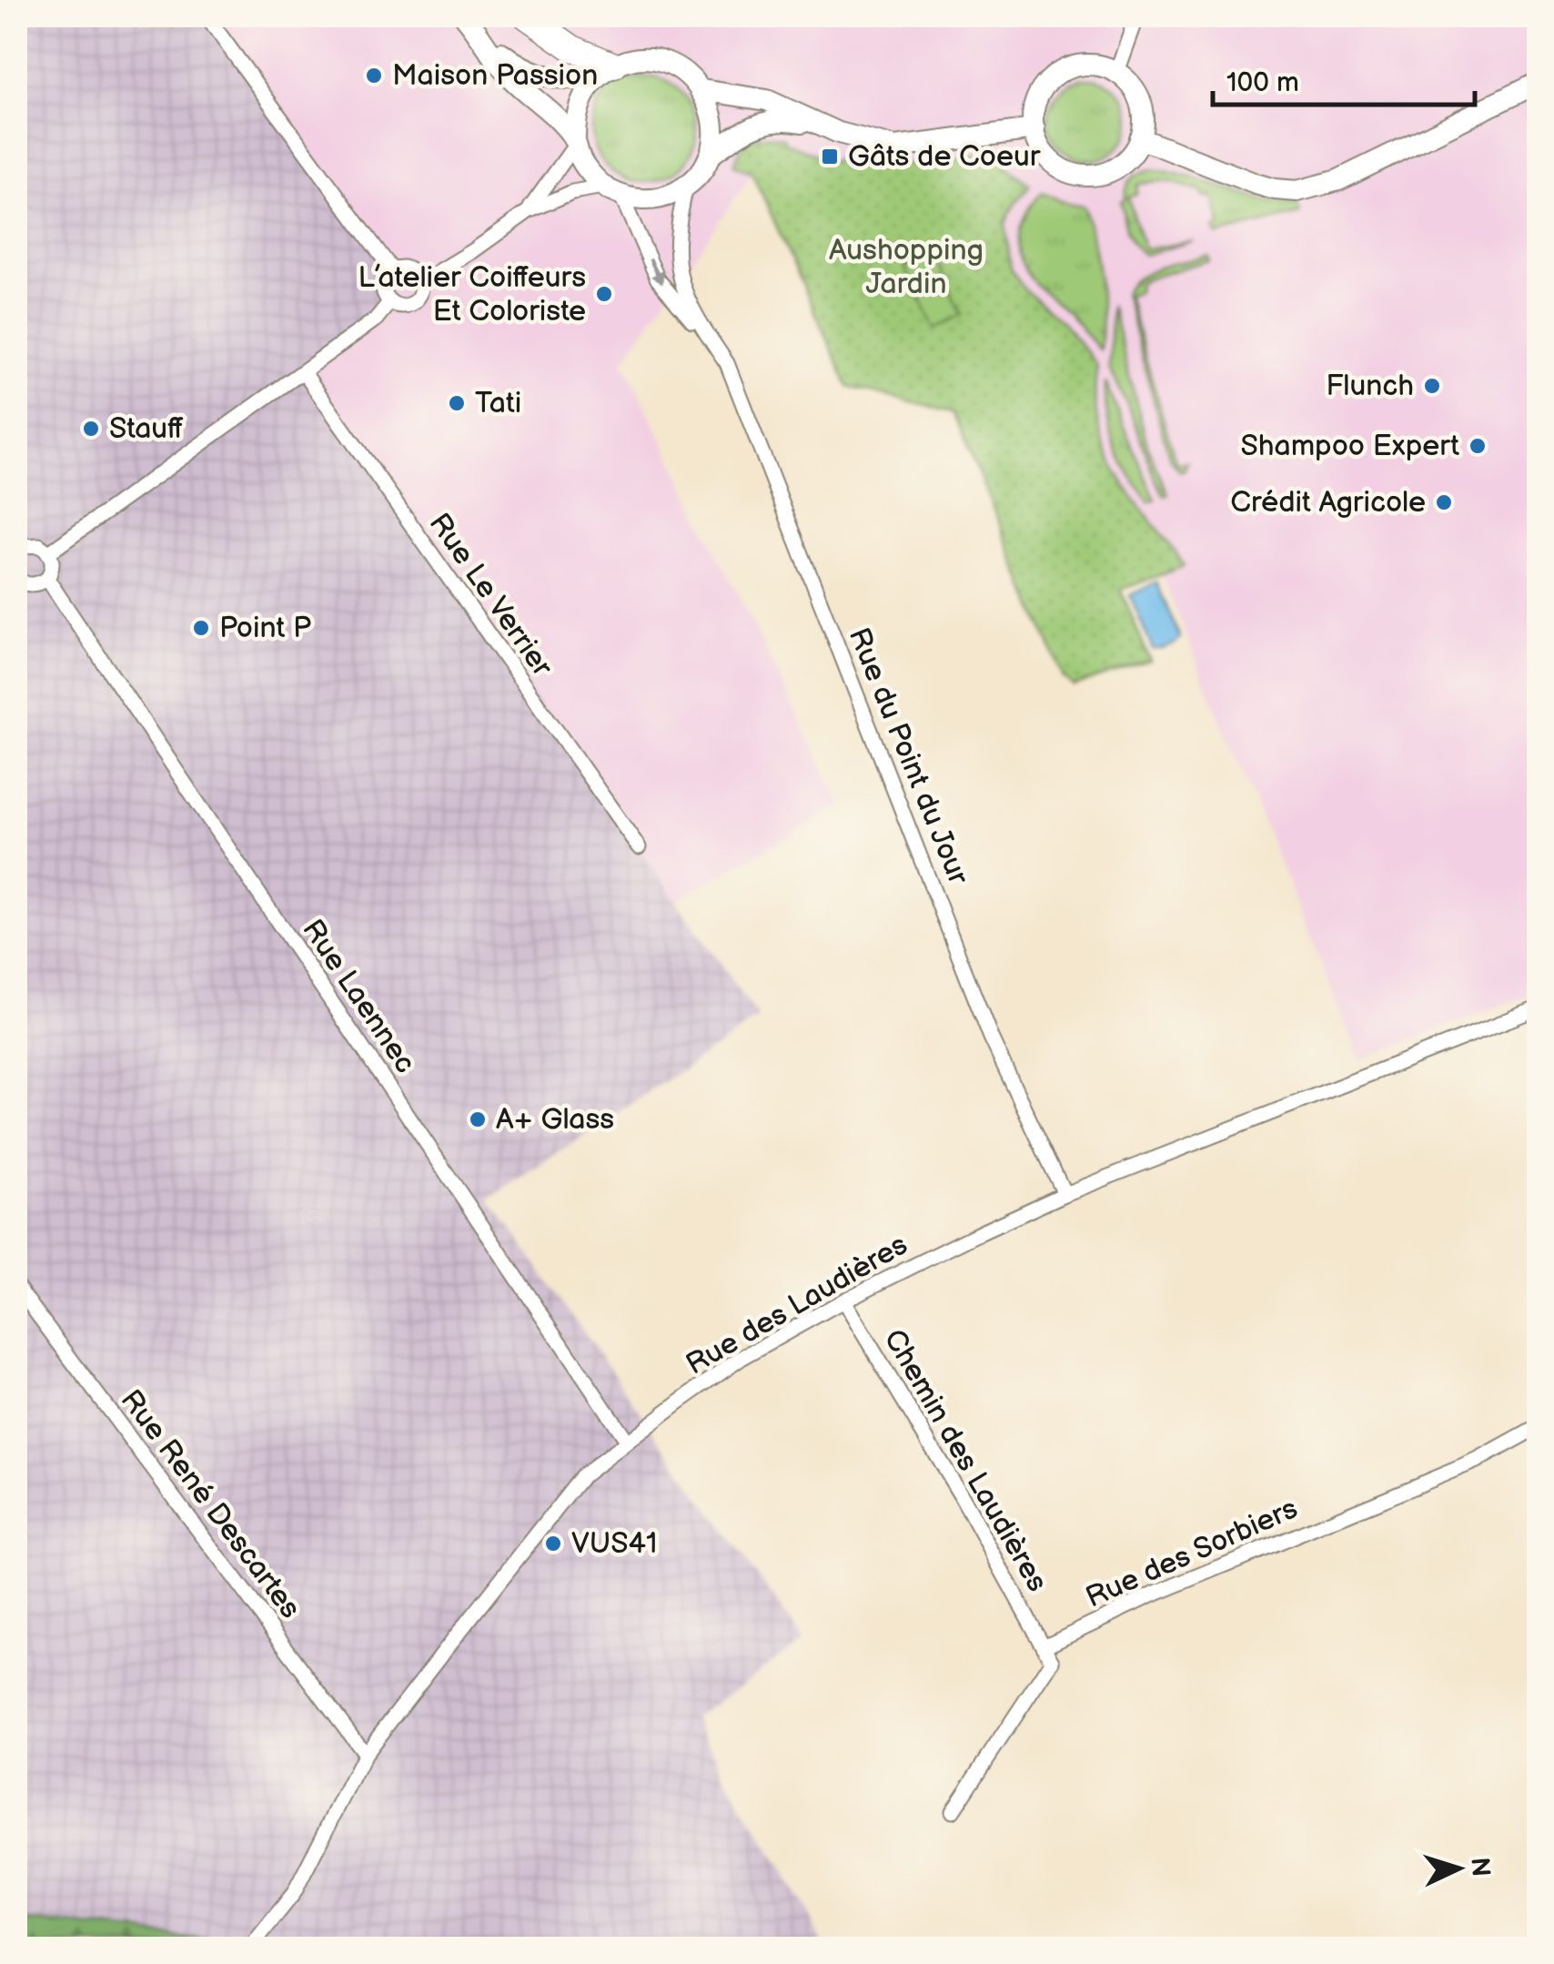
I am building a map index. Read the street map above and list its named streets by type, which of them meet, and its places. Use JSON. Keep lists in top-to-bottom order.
{
  "streets": {
    "street": [
      "Rue Le Verrier",
      "Rue du Point du Jour",
      "Rue Laennec",
      "Rue des Laudières",
      "Chemin des Laudières",
      "Rue René Descartes",
      "Rue des Sorbiers"
    ]
  },
  "crossings": [
    ["Rue du Point du Jour", "Rue des Laudières"],
    ["Rue Laennec", "Rue des Laudières"],
    ["Rue des Laudières", "Chemin des Laudières"],
    ["Rue des Laudières", "Rue René Descartes"],
    ["Chemin des Laudières", "Rue des Sorbiers"]
  ],
  "parks": ["Aushopping Jardin"],
  "places": {
    "other": [
      "Maison Passion",
      "L’atelier Coiffeurs Et Coloriste",
      "Flunch",
      "Tati",
      "Stauff",
      "Shampoo Expert",
      "Crédit Agricole",
      "Point P",
      "A+ Glass",
      "VUS41"
    ],
    "transit": ["Gâts de Coeur"]
  },
  "scale_bar": "100 m",
  "north": "right"
}
